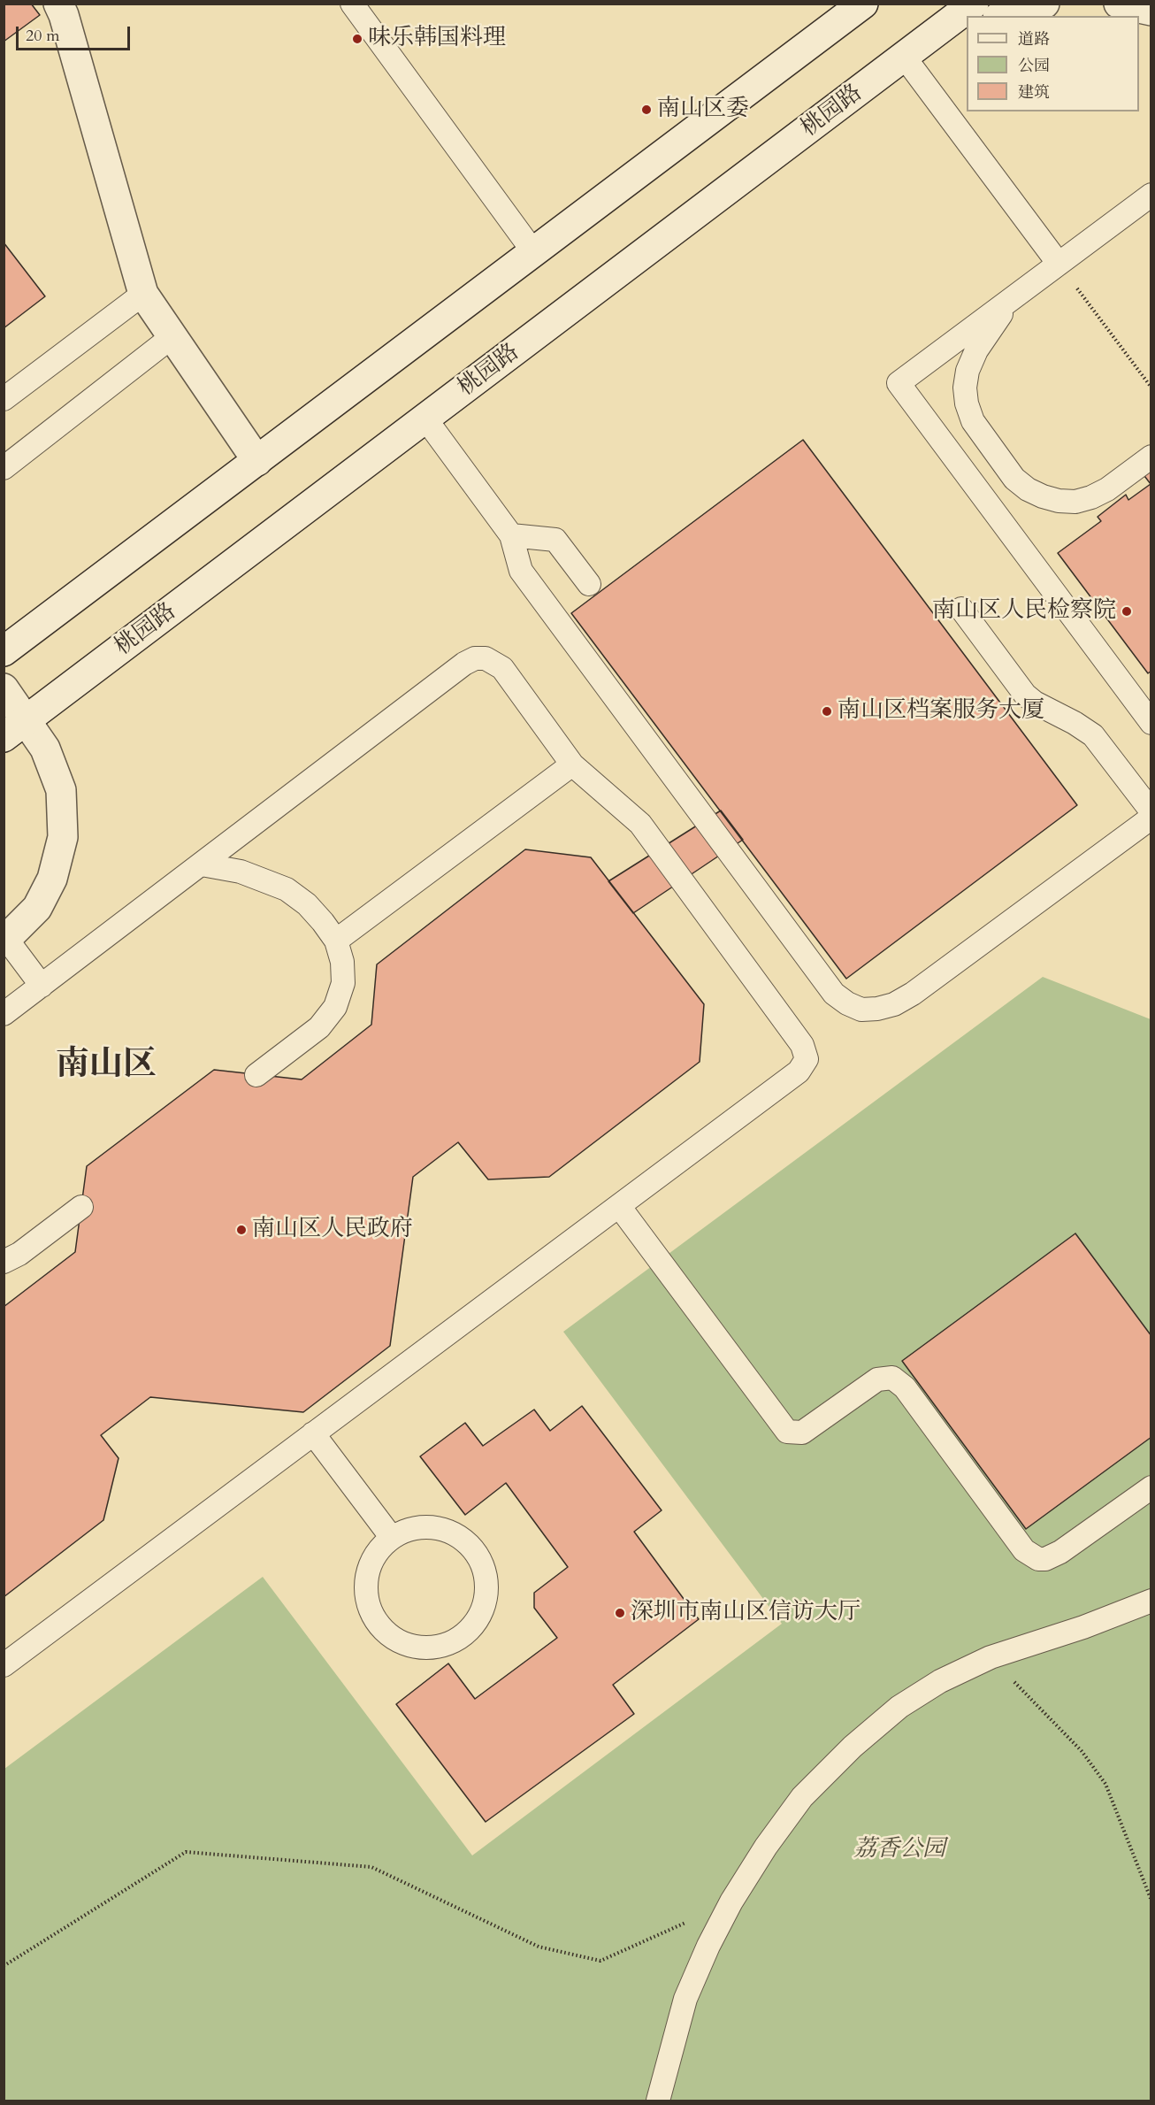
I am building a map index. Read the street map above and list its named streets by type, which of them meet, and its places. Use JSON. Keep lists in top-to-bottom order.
{
  "streets": {
    "main road": ["桃园路"]
  },
  "districts": ["南山区"],
  "parks": ["荔香公园"],
  "places": [
    "味乐韩国料理",
    "南山区委",
    "南山区人民检察院",
    "南山区档案服务大厦",
    "南山区人民政府",
    "深圳市南山区信访大厅"
  ],
  "legend": ["道路", "公园", "建筑"],
  "scale_bar": "20 m"
}
